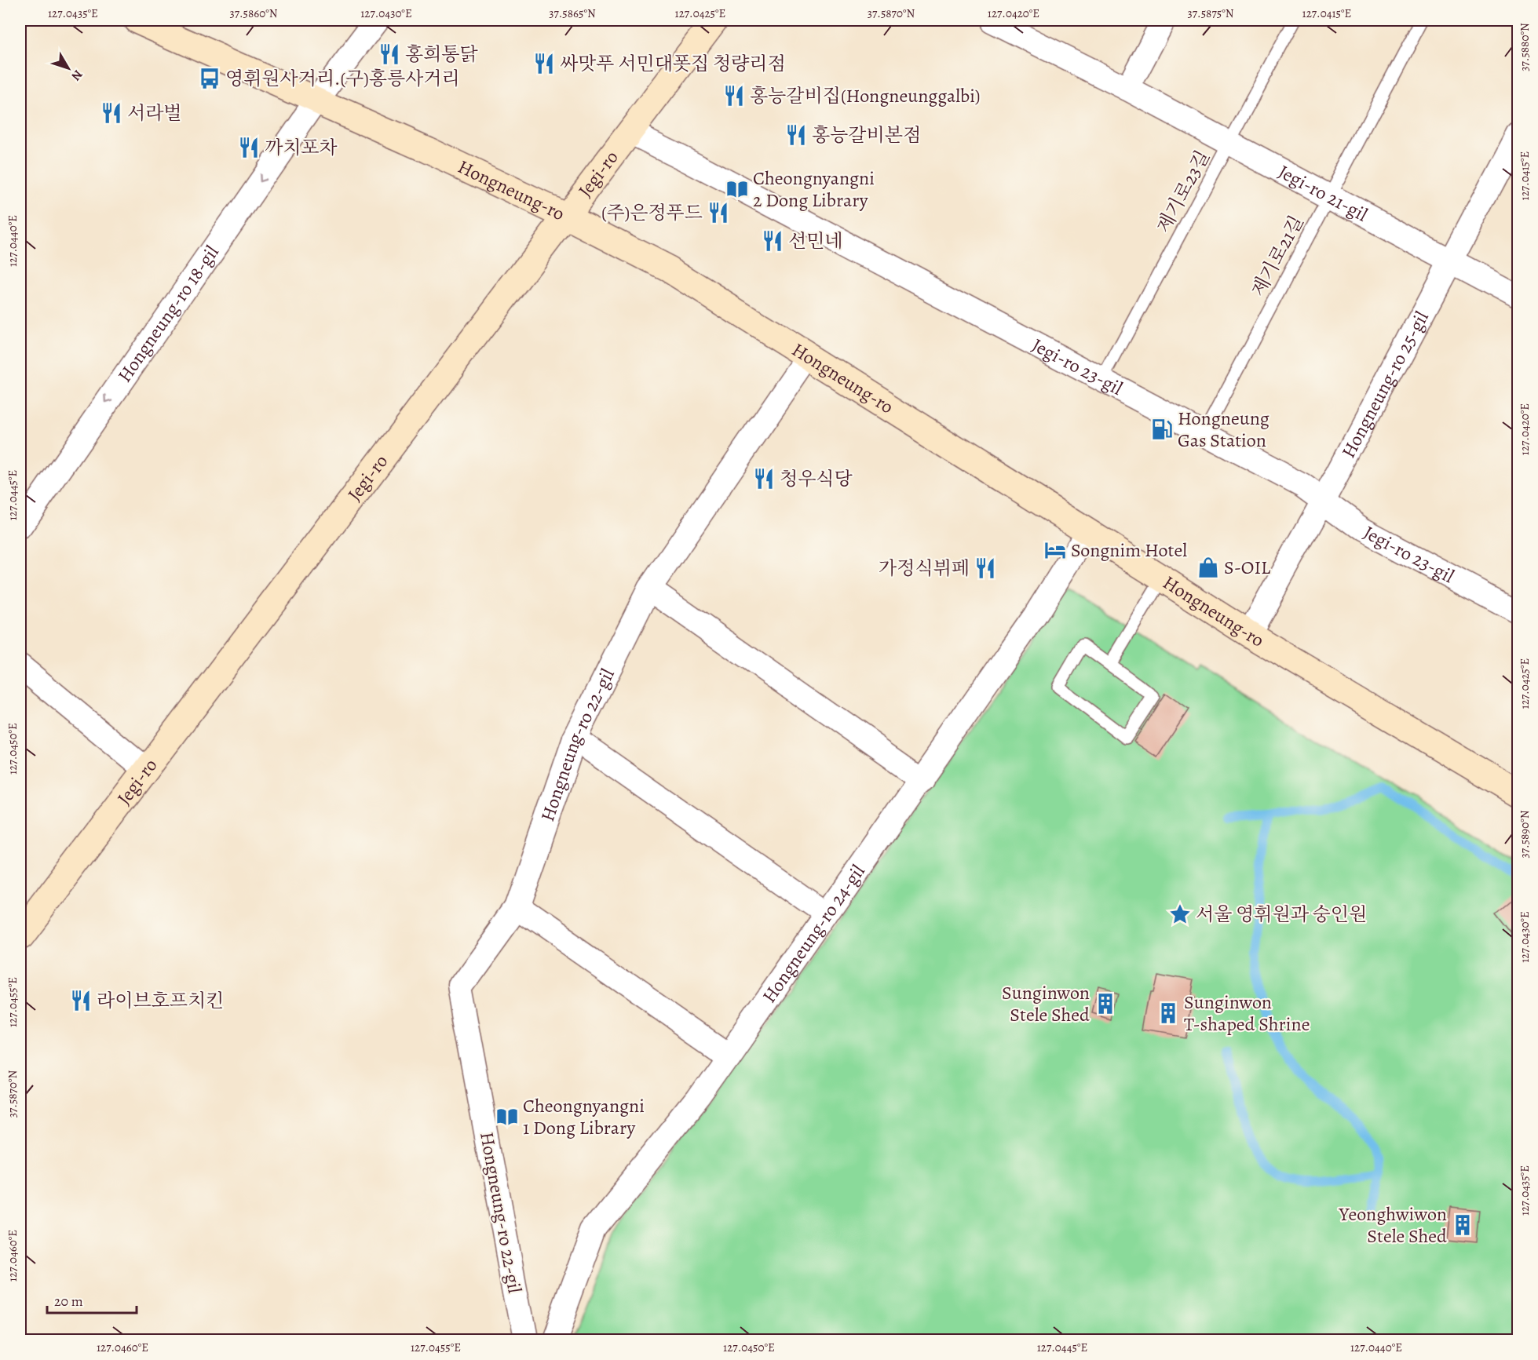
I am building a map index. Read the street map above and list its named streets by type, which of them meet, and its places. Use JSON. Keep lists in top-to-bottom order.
{
  "streets": {
    "main road": ["Jegi-ro", "Hongneung-ro"],
    "street": [
      "Jegi-ro 21-gil",
      "Hongneung-ro 18-gil",
      "Jegi-ro 23-gil",
      "Hongneung-ro 25-gil",
      "Hongneung-ro 22-gil",
      "Hongneung-ro 24-gil"
    ],
    "lane": ["제기로23길", "제기로21길"]
  },
  "crossings": [
    ["Jegi-ro", "Hongneung-ro"],
    ["Jegi-ro", "Jegi-ro 23-gil"],
    ["Hongneung-ro", "Hongneung-ro 18-gil"],
    ["Hongneung-ro", "Hongneung-ro 25-gil"],
    ["Hongneung-ro", "Hongneung-ro 22-gil"],
    ["Hongneung-ro", "Hongneung-ro 24-gil"],
    ["제기로23길", "Jegi-ro 21-gil"],
    ["제기로23길", "Jegi-ro 23-gil"],
    ["Jegi-ro 21-gil", "제기로21길"],
    ["Jegi-ro 21-gil", "Hongneung-ro 25-gil"],
    ["제기로21길", "Jegi-ro 23-gil"],
    ["Jegi-ro 23-gil", "Hongneung-ro 25-gil"]
  ],
  "one_way": ["Hongneung-ro 18-gil"],
  "places": {
    "restaurant": [
      "홍희통닭",
      "싸맛푸 서민대폿집 청량리점",
      "홍능갈비집(Hongneunggalbi)",
      "서라벌",
      "홍능갈비본점",
      "까치포차",
      "(주)은정푸드",
      "선민네",
      "청우식당",
      "가정식뷔페",
      "라이브호프치킨"
    ],
    "bus stop": ["영휘원사거리.(구)홍릉사거리"],
    "library": ["Cheongnyangni 2 Dong Library", "Cheongnyangni 1 Dong Library"],
    "fuel station": ["Hongneung Gas Station"],
    "hotel": ["Songnim Hotel"],
    "shop": ["S-OIL"],
    "place": ["서울 영휘원과 숭인원"],
    "building": ["Sunginwon Stele Shed", "Sunginwon T-shaped Shrine", "Yeonghwiwon Stele Shed"]
  },
  "scale_bar": "20 m",
  "north": "bottom right",
  "coordinates": [
    "127.0435°E",
    "37.5860°N",
    "127.0430°E",
    "37.5865°N",
    "127.0425°E",
    "37.5870°N",
    "127.0420°E",
    "37.5875°N",
    "127.0415°E",
    "37.5880°N",
    "127.0440°E",
    "127.0445°E",
    "127.0450°E",
    "37.5890°N",
    "127.0455°E",
    "127.0460°E"
  ]
}
